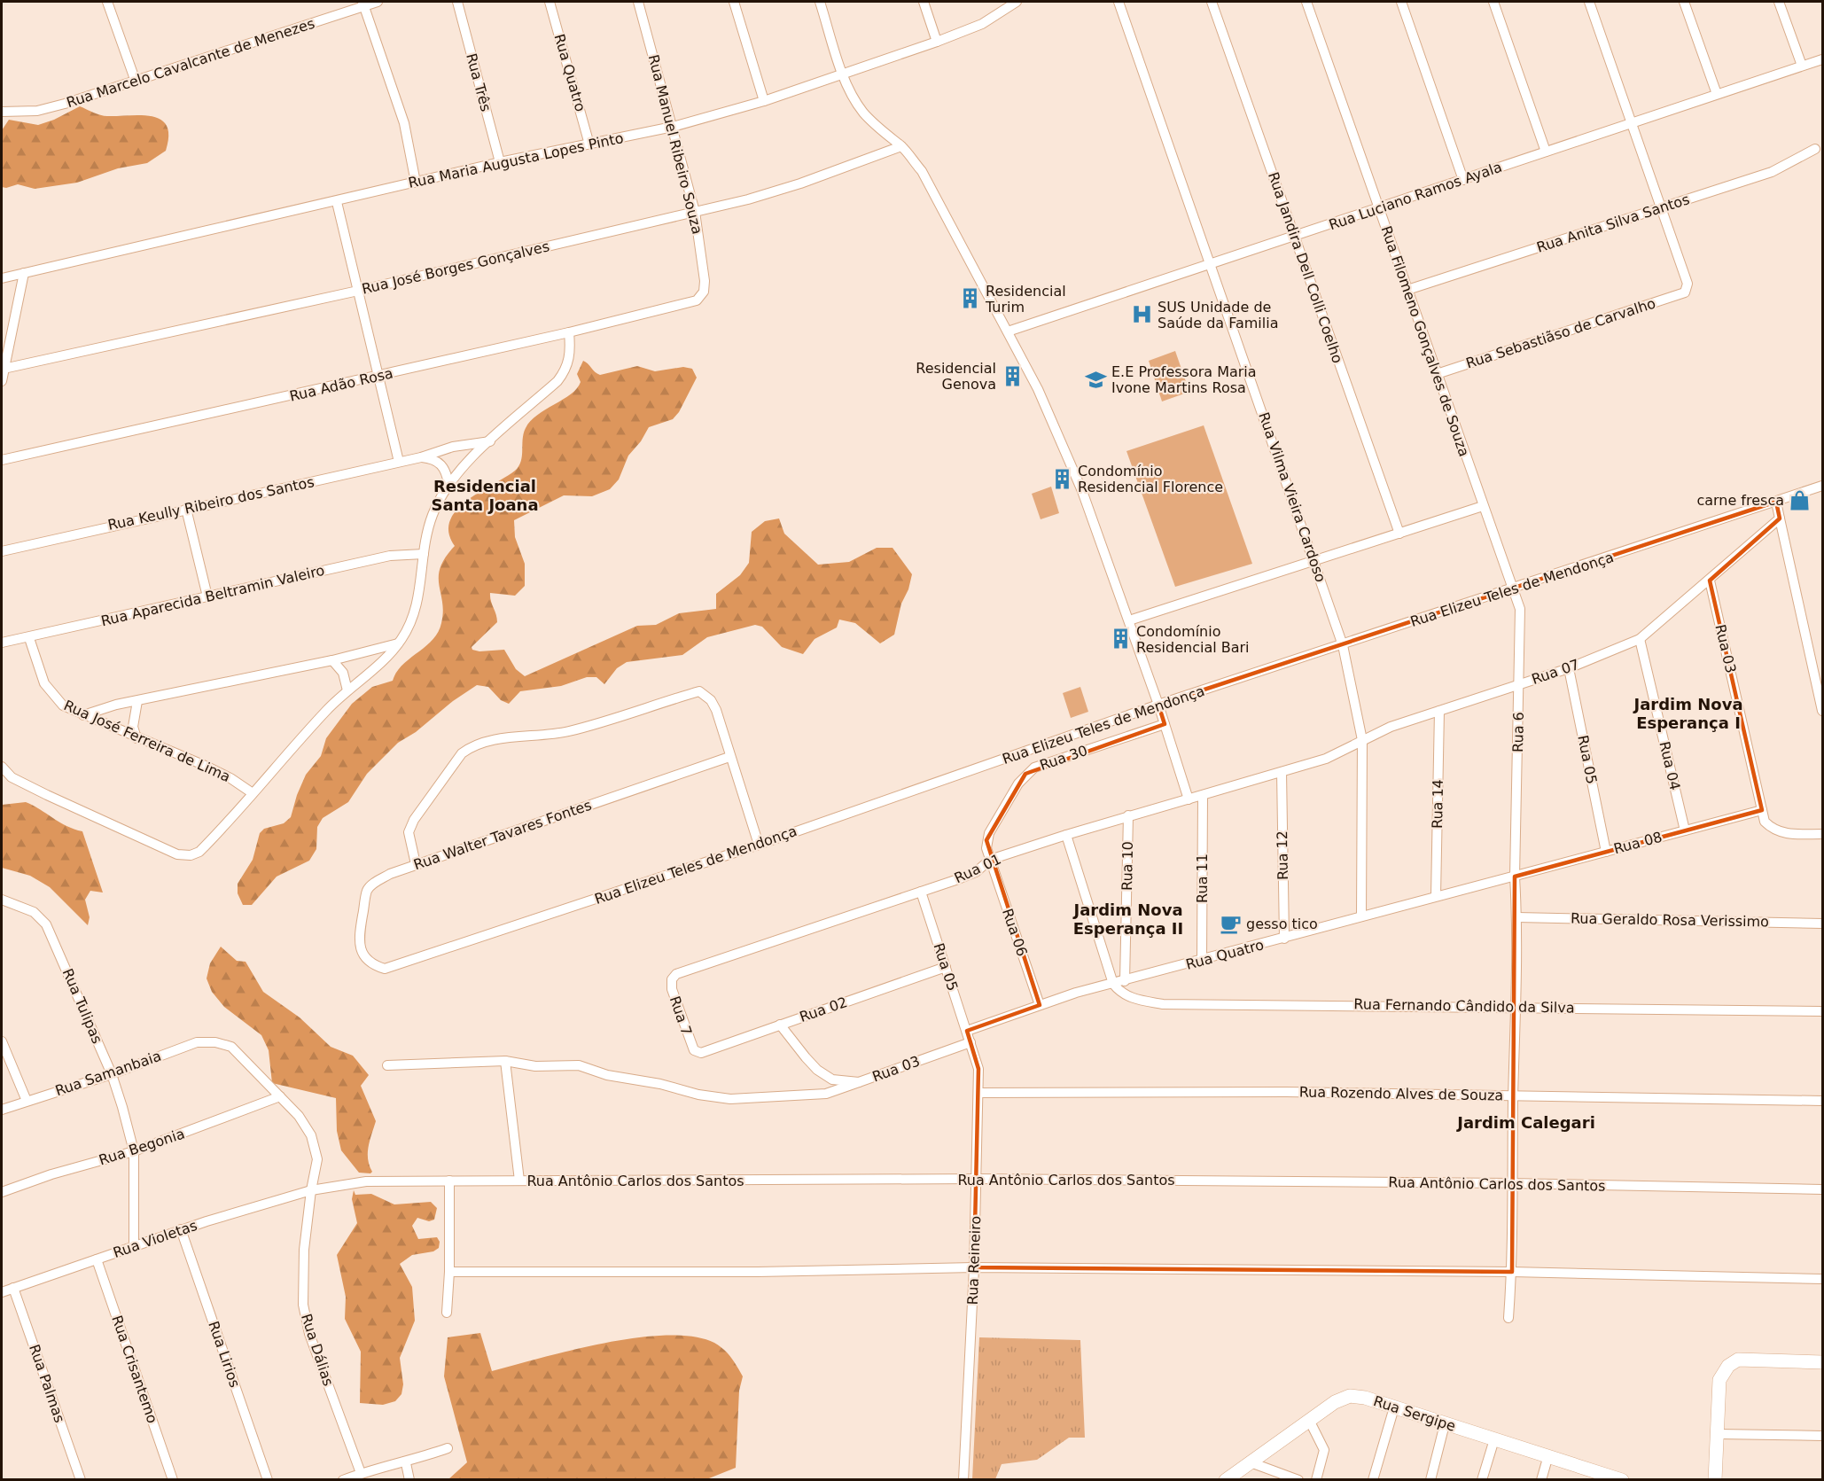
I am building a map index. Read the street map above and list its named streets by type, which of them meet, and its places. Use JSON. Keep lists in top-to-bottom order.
{
  "streets": {
    "street": [
      "Rua Marcelo Cavalcante de Menezes",
      "Rua Quatro",
      "Rua Três",
      "Rua Manuel Ribeiro Souza",
      "Rua Maria Augusta Lopes Pinto",
      "Rua Luciano Ramos Ayala",
      "Rua Anita Silva Santos",
      "Rua José Borges Gonçalves",
      "Rua Jandira Dell Colli Coelho",
      "Rua Sebastiãso de Carvalho",
      "Rua Filomeno Gonçalves de Souza",
      "Rua Adão Rosa",
      "Rua Vilma Vieira Cardoso",
      "Rua Keully Ribeiro dos Santos",
      "Rua Elizeu Teles de Mendonça",
      "Rua Aparecida Beltramin Valeiro",
      "Rua 03",
      "Rua 07",
      "Rua 6",
      "Rua José Ferreira de Lima",
      "Rua 30",
      "Rua 05",
      "Rua 04",
      "Rua 14",
      "Rua Walter Tavares Fontes",
      "Rua 08",
      "Rua 12",
      "Rua 10",
      "Rua 01",
      "Rua 11",
      "Rua Geraldo Rosa Verissimo",
      "Rua 06",
      "Rua Tulipas",
      "Rua Fernando Cândido da Silva",
      "Rua 02",
      "Rua 7",
      "Rua Samanbaia",
      "Rua Rozendo Alves de Souza",
      "Rua Begonia",
      "Rua Antônio Carlos dos Santos",
      "Rua Violetas",
      "Rua Reineiro",
      "Rua Dálias",
      "Rua Lirios",
      "Rua Crisantemo",
      "Rua Palmas",
      "Rua Sergipe"
    ]
  },
  "crossings": [
    ["Rua Quatro", "Rua Maria Augusta Lopes Pinto"],
    ["Rua Quatro", "Rua Vilma Vieira Cardoso"],
    ["Rua Quatro", "Rua 6"],
    ["Rua Quatro", "Rua 05"],
    ["Rua Quatro", "Rua 14"],
    ["Rua Quatro", "Rua 08"],
    ["Rua Quatro", "Rua 12"],
    ["Rua Quatro", "Rua 10"],
    ["Rua Quatro", "Rua 11"],
    ["Rua Quatro", "Rua 06"],
    ["Rua Quatro", "Rua Fernando Cândido da Silva"],
    ["Rua Três", "Rua Maria Augusta Lopes Pinto"],
    ["Rua Manuel Ribeiro Souza", "Rua Maria Augusta Lopes Pinto"],
    ["Rua Manuel Ribeiro Souza", "Rua José Borges Gonçalves"],
    ["Rua Manuel Ribeiro Souza", "Rua Adão Rosa"],
    ["Rua Luciano Ramos Ayala", "Rua Jandira Dell Colli Coelho"],
    ["Rua Luciano Ramos Ayala", "Rua Filomeno Gonçalves de Souza"],
    ["Rua Luciano Ramos Ayala", "Rua Vilma Vieira Cardoso"],
    ["Rua Anita Silva Santos", "Rua Sebastiãso de Carvalho"],
    ["Rua Anita Silva Santos", "Rua Filomeno Gonçalves de Souza"],
    ["Rua Sebastiãso de Carvalho", "Rua Filomeno Gonçalves de Souza"],
    ["Rua Filomeno Gonçalves de Souza", "Rua Elizeu Teles de Mendonça"],
    ["Rua Filomeno Gonçalves de Souza", "Rua 6"],
    ["Rua Vilma Vieira Cardoso", "Rua Elizeu Teles de Mendonça"],
    ["Rua Vilma Vieira Cardoso", "Rua 07"],
    ["Rua Elizeu Teles de Mendonça", "Rua 6"],
    ["Rua Elizeu Teles de Mendonça", "Rua Walter Tavares Fontes"],
    ["Rua Aparecida Beltramin Valeiro", "Rua José Ferreira de Lima"],
    ["Rua 03", "Rua 07"],
    ["Rua 03", "Rua 05"],
    ["Rua 03", "Rua 08"],
    ["Rua 03", "Rua 02"],
    ["Rua 03", "Rua Reineiro"],
    ["Rua 07", "Rua 6"],
    ["Rua 07", "Rua 05"],
    ["Rua 07", "Rua 04"],
    ["Rua 07", "Rua 14"],
    ["Rua 07", "Rua 12"],
    ["Rua 07", "Rua 01"],
    ["Rua 6", "Rua 08"],
    ["Rua 6", "Rua Geraldo Rosa Verissimo"],
    ["Rua 6", "Rua Fernando Cândido da Silva"],
    ["Rua 6", "Rua Rozendo Alves de Souza"],
    ["Rua 6", "Rua Antônio Carlos dos Santos"],
    ["Rua 30", "Rua 01"],
    ["Rua 30", "Rua 06"],
    ["Rua 05", "Rua 08"],
    ["Rua 05", "Rua 01"],
    ["Rua 05", "Rua 02"],
    ["Rua 05", "Rua Reineiro"],
    ["Rua 04", "Rua 08"],
    ["Rua 12", "Rua 01"],
    ["Rua 10", "Rua 01"],
    ["Rua 01", "Rua 11"],
    ["Rua 01", "Rua 06"],
    ["Rua 01", "Rua 7"],
    ["Rua Tulipas", "Rua Samanbaia"],
    ["Rua Tulipas", "Rua Begonia"],
    ["Rua Tulipas", "Rua Violetas"],
    ["Rua 02", "Rua 7"],
    ["Rua Samanbaia", "Rua Dálias"],
    ["Rua Rozendo Alves de Souza", "Rua Reineiro"],
    ["Rua Begonia", "Rua Dálias"],
    ["Rua Antônio Carlos dos Santos", "Rua Violetas"],
    ["Rua Antônio Carlos dos Santos", "Rua Reineiro"],
    ["Rua Antônio Carlos dos Santos", "Rua Dálias"],
    ["Rua Violetas", "Rua Dálias"],
    ["Rua Violetas", "Rua Lirios"],
    ["Rua Violetas", "Rua Crisantemo"],
    ["Rua Violetas", "Rua Palmas"]
  ],
  "districts": [
    "Residencial Santa Joana",
    "Jardim Nova Esperança I",
    "Jardim Nova Esperança II",
    "Jardim Calegari"
  ],
  "places": {
    "building": [
      "Residencial Turim",
      "Residencial Genova",
      "Condomínio Residencial Florence",
      "Condomínio Residencial Bari"
    ],
    "hospital": ["SUS Unidade de Saúde da Familia"],
    "school or university": ["E.E Professora Maria Ivone Martins Rosa"],
    "shop": ["carne fresca"],
    "cafe": ["gesso tico"]
  }
}
